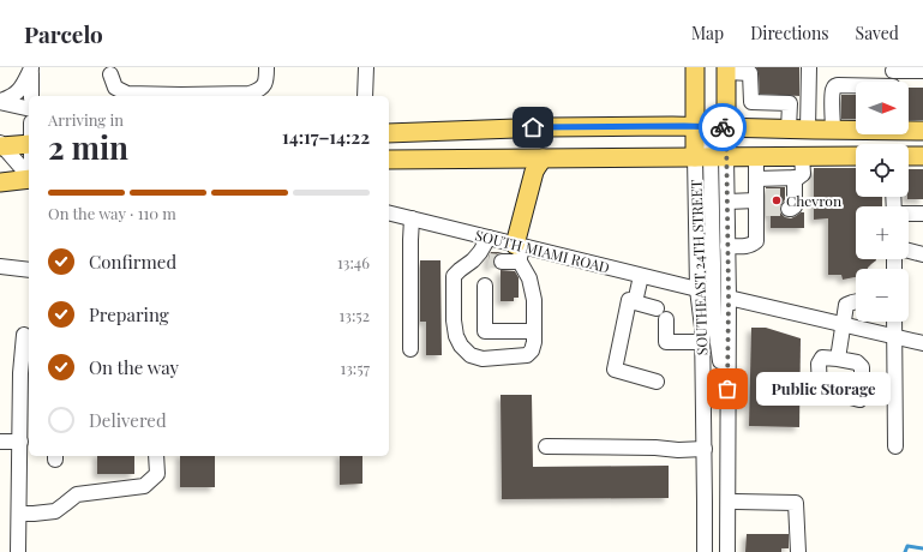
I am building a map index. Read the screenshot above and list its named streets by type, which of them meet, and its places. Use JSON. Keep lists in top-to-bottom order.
{
  "streets": {
    "street": ["SOUTH MIAMI ROAD", "SOUTHEAST 24TH STREET"]
  },
  "crossings": [
    ["SOUTH MIAMI ROAD", "SOUTHEAST 24TH STREET"]
  ],
  "places": ["Chevron", "Public Storage"],
  "north": "right",
  "page": {
    "header": "Parcelo",
    "nav": ["Map", "Directions", "Saved"],
    "map_buttons": ["+", "−"],
    "heading": ["2 min", "Arriving in", "14:17–14:22"],
    "bar": "On the way · 110 m",
    "list": [
      ["Confirmed", "13:46"],
      ["Preparing", "13:52"],
      ["On the way", "13:57"],
      "Delivered"
    ],
    "bubble": "Public Storage"
  }
}
